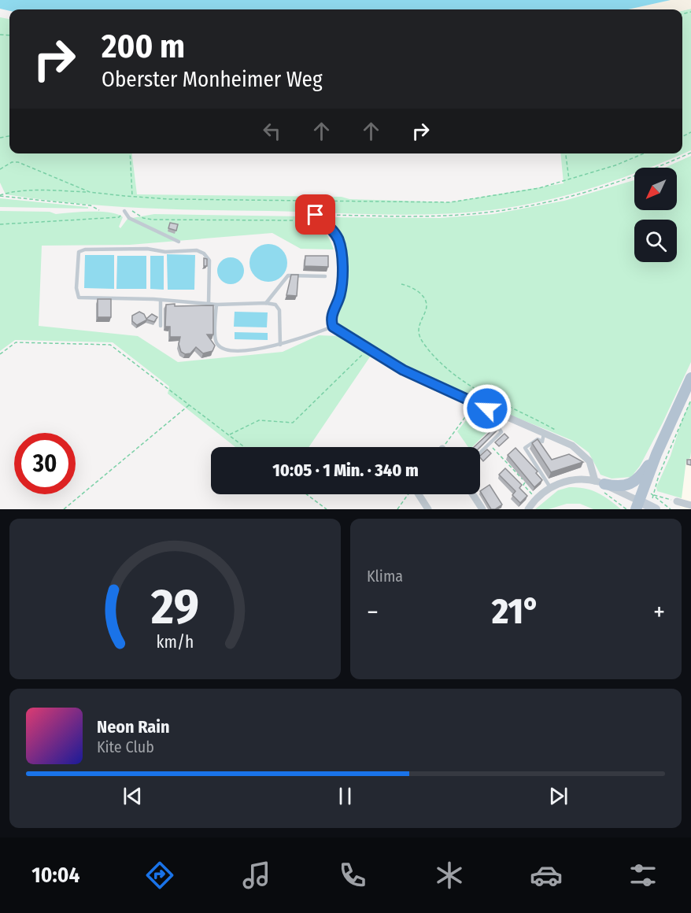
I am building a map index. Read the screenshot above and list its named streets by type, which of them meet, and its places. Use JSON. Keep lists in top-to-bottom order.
{
  "north": "bottom left",
  "page": {
    "turn": ["200 m", "Oberster Monheimer Weg"],
    "limit": "30",
    "trip": "10:05 · 1 Min. · 340 m",
    "tile": "Klima",
    "heat": ["−", "21°", "+"],
    "song": ["Neon Rain", "Kite Club"],
    "tabs": "10:04",
    "gauge": ["29", "km/h"]
  }
}
